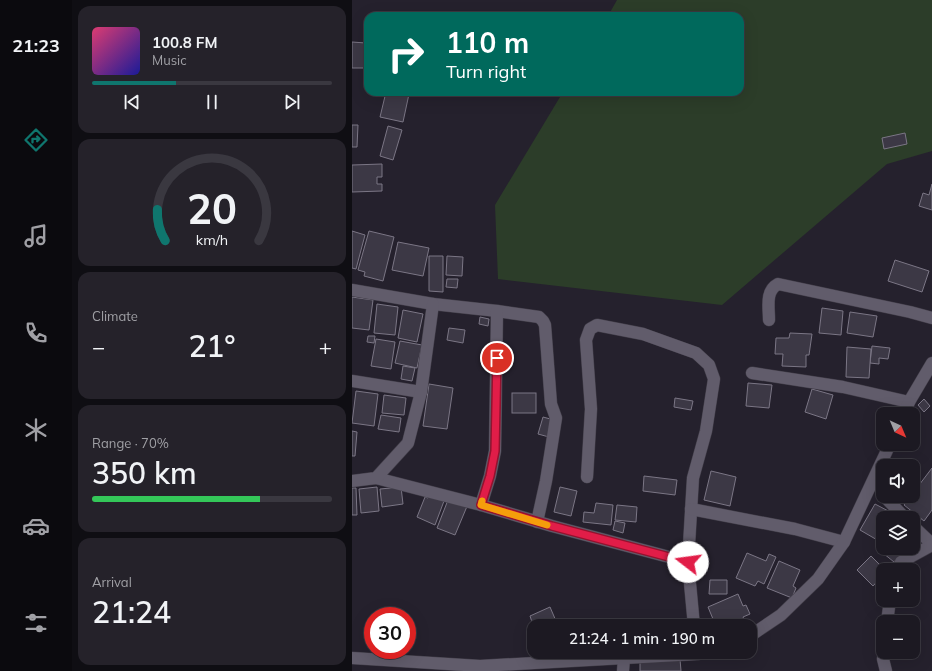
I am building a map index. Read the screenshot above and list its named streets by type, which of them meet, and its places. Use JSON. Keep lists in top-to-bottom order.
{
  "north": "bottom right",
  "page": {
    "tabs": "21:23",
    "turn": ["110 m", "Turn right"],
    "song": ["100.8 FM", "Music"],
    "tile": [
      "Climate",
      ["Range · 70%", "350 km"],
      ["Arrival", "21:24"]
    ],
    "heat": ["−", "21°", "+"],
    "map_buttons": ["+", "−"],
    "limit": "30",
    "trip": "21:24 · 1 min · 190 m",
    "gauge": ["20", "km/h"]
  }
}
